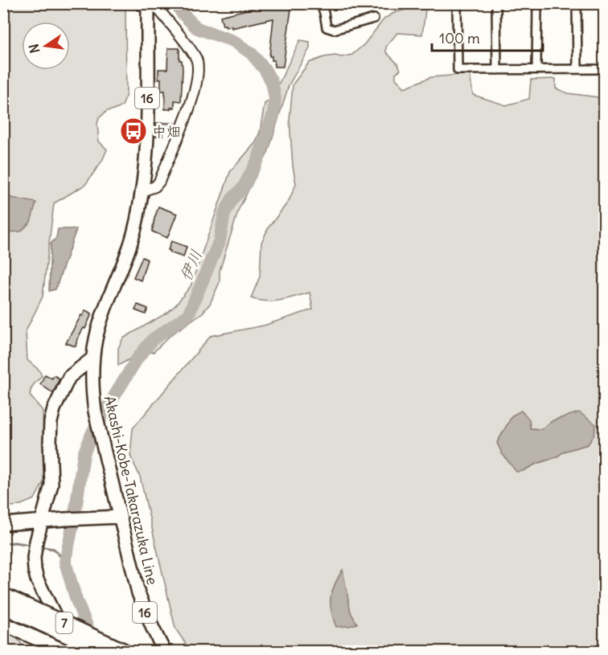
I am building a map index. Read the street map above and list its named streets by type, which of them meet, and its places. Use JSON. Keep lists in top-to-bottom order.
{
  "streets": {
    "highway": ["7"],
    "main road": ["16", "Akashi-Kobe-Takarazuka Line"]
  },
  "water": ["伊川"],
  "places": {
    "bus stop": ["中畑"]
  },
  "scale_bar": "100 m",
  "north": "left"
}
